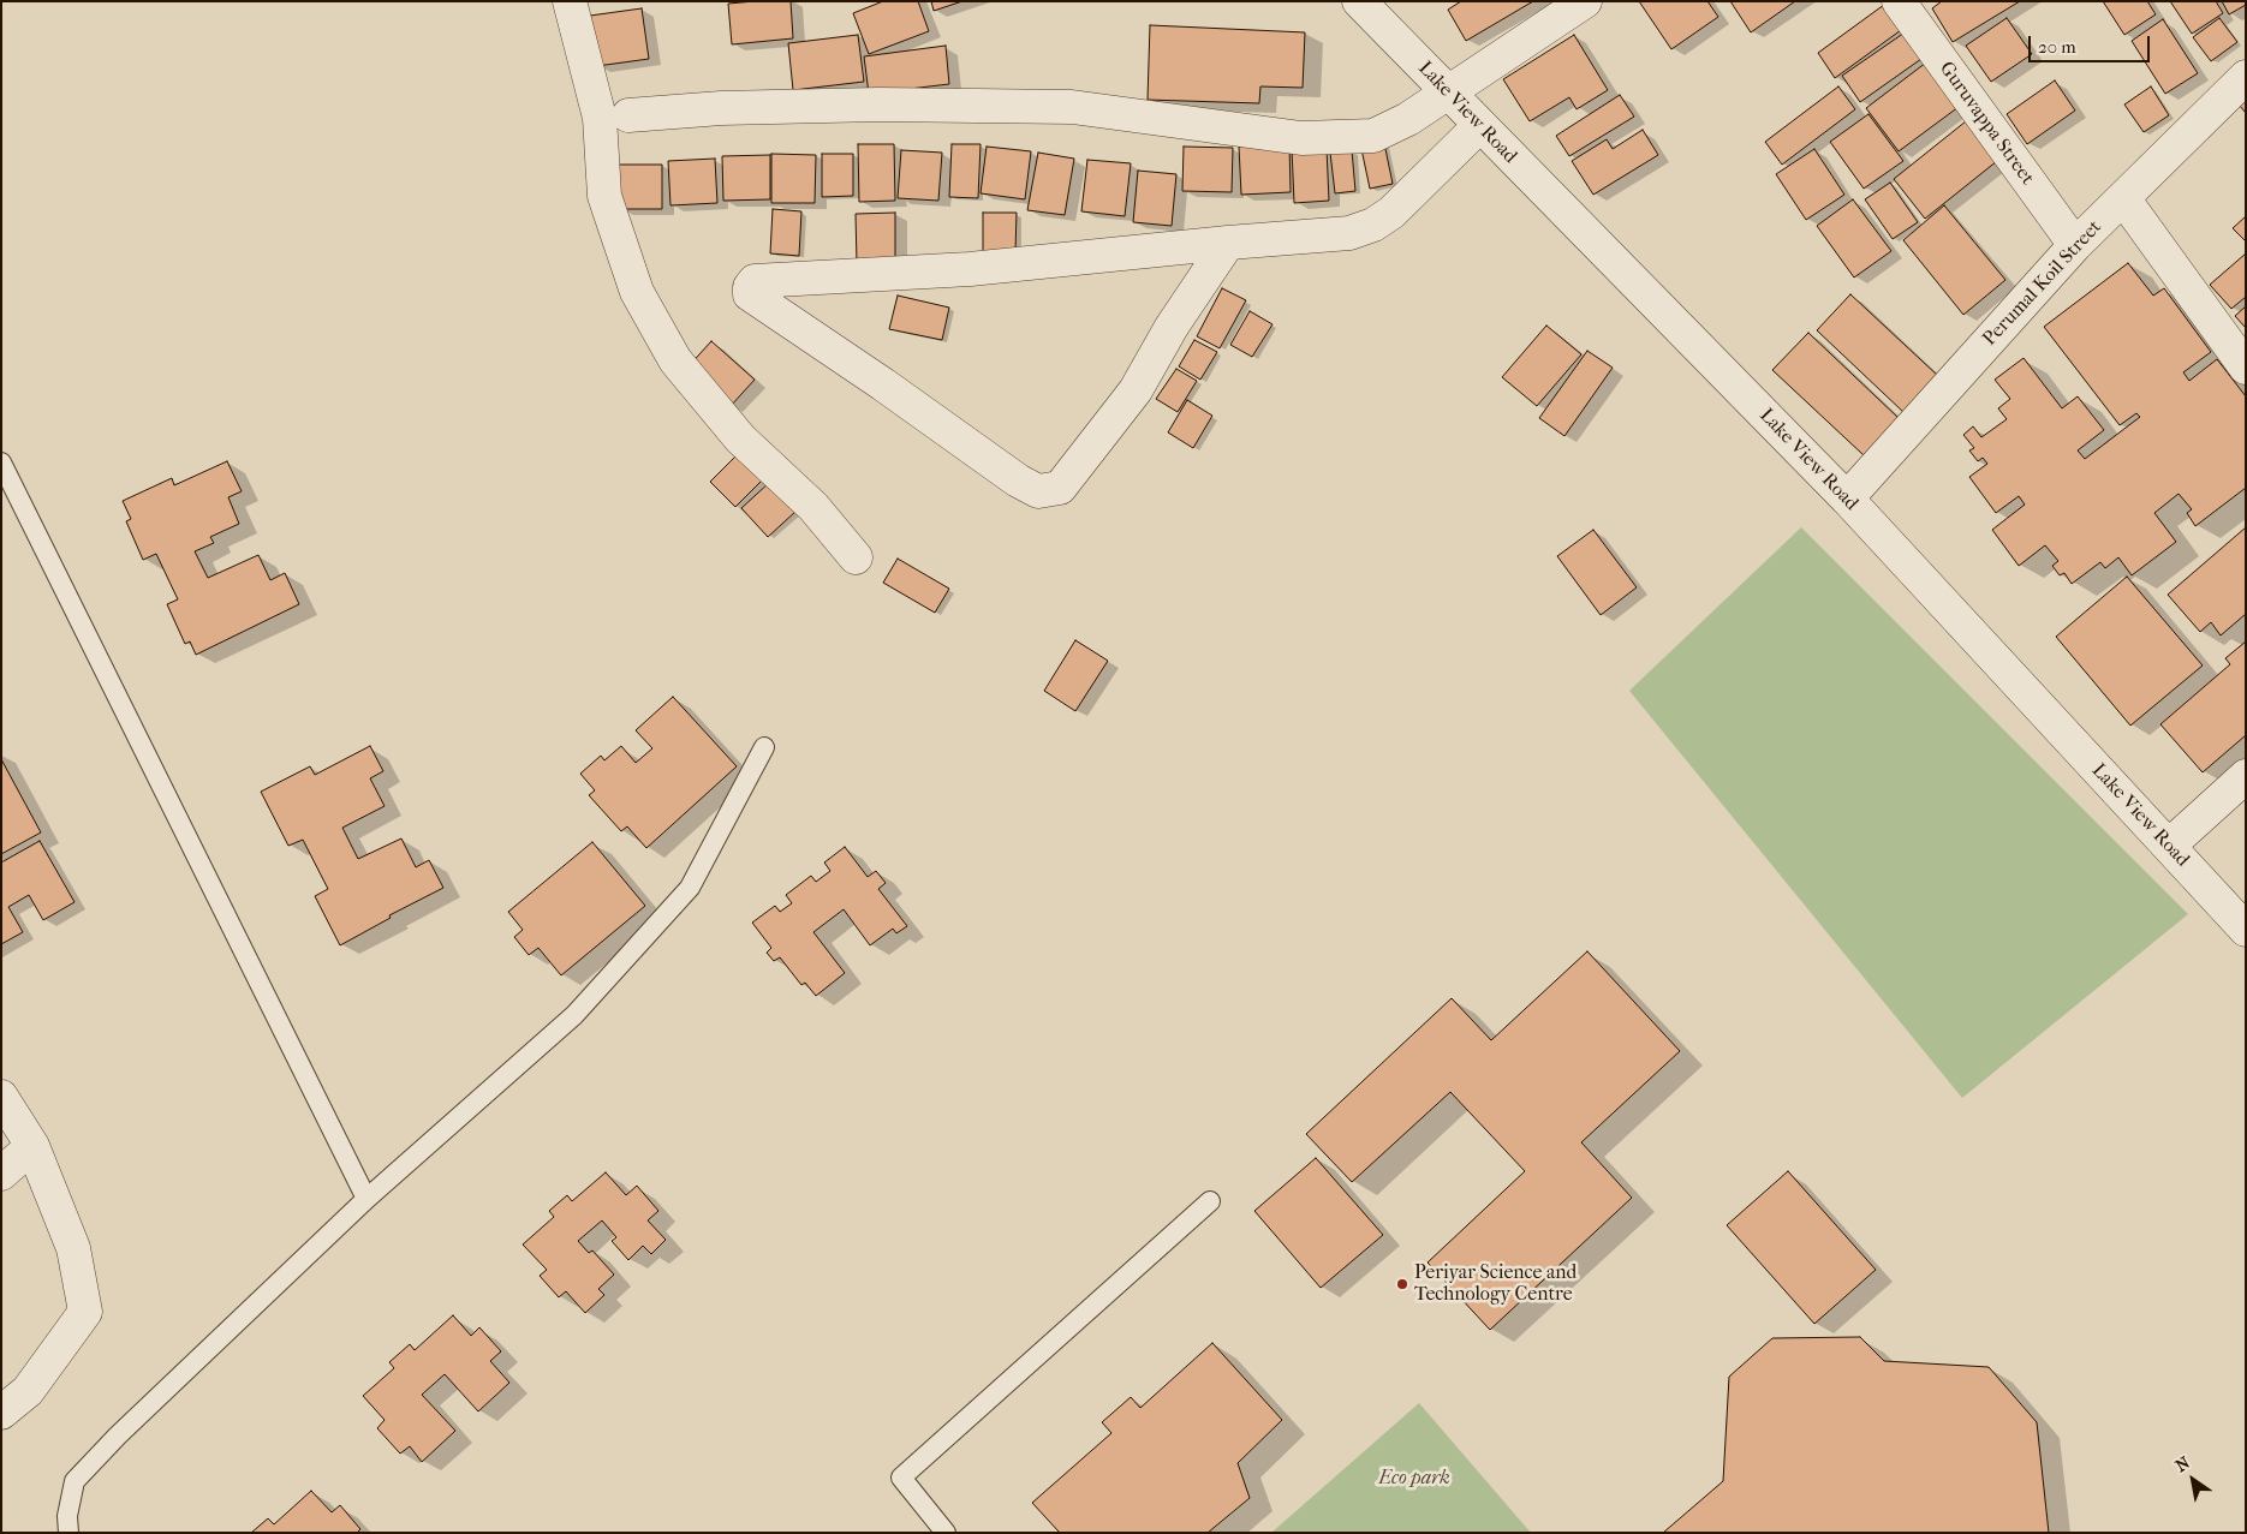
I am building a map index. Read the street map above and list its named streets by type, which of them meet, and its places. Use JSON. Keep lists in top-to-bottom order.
{
  "streets": {
    "street": ["Lake View Road", "Guruvappa Street", "Perumal Koil Street"]
  },
  "crossings": [
    ["Lake View Road", "Perumal Koil Street"],
    ["Guruvappa Street", "Perumal Koil Street"]
  ],
  "parks": ["Eco park"],
  "places": ["Periyar Science and Technology Centre"],
  "scale_bar": "20 m",
  "north": "top left"
}
